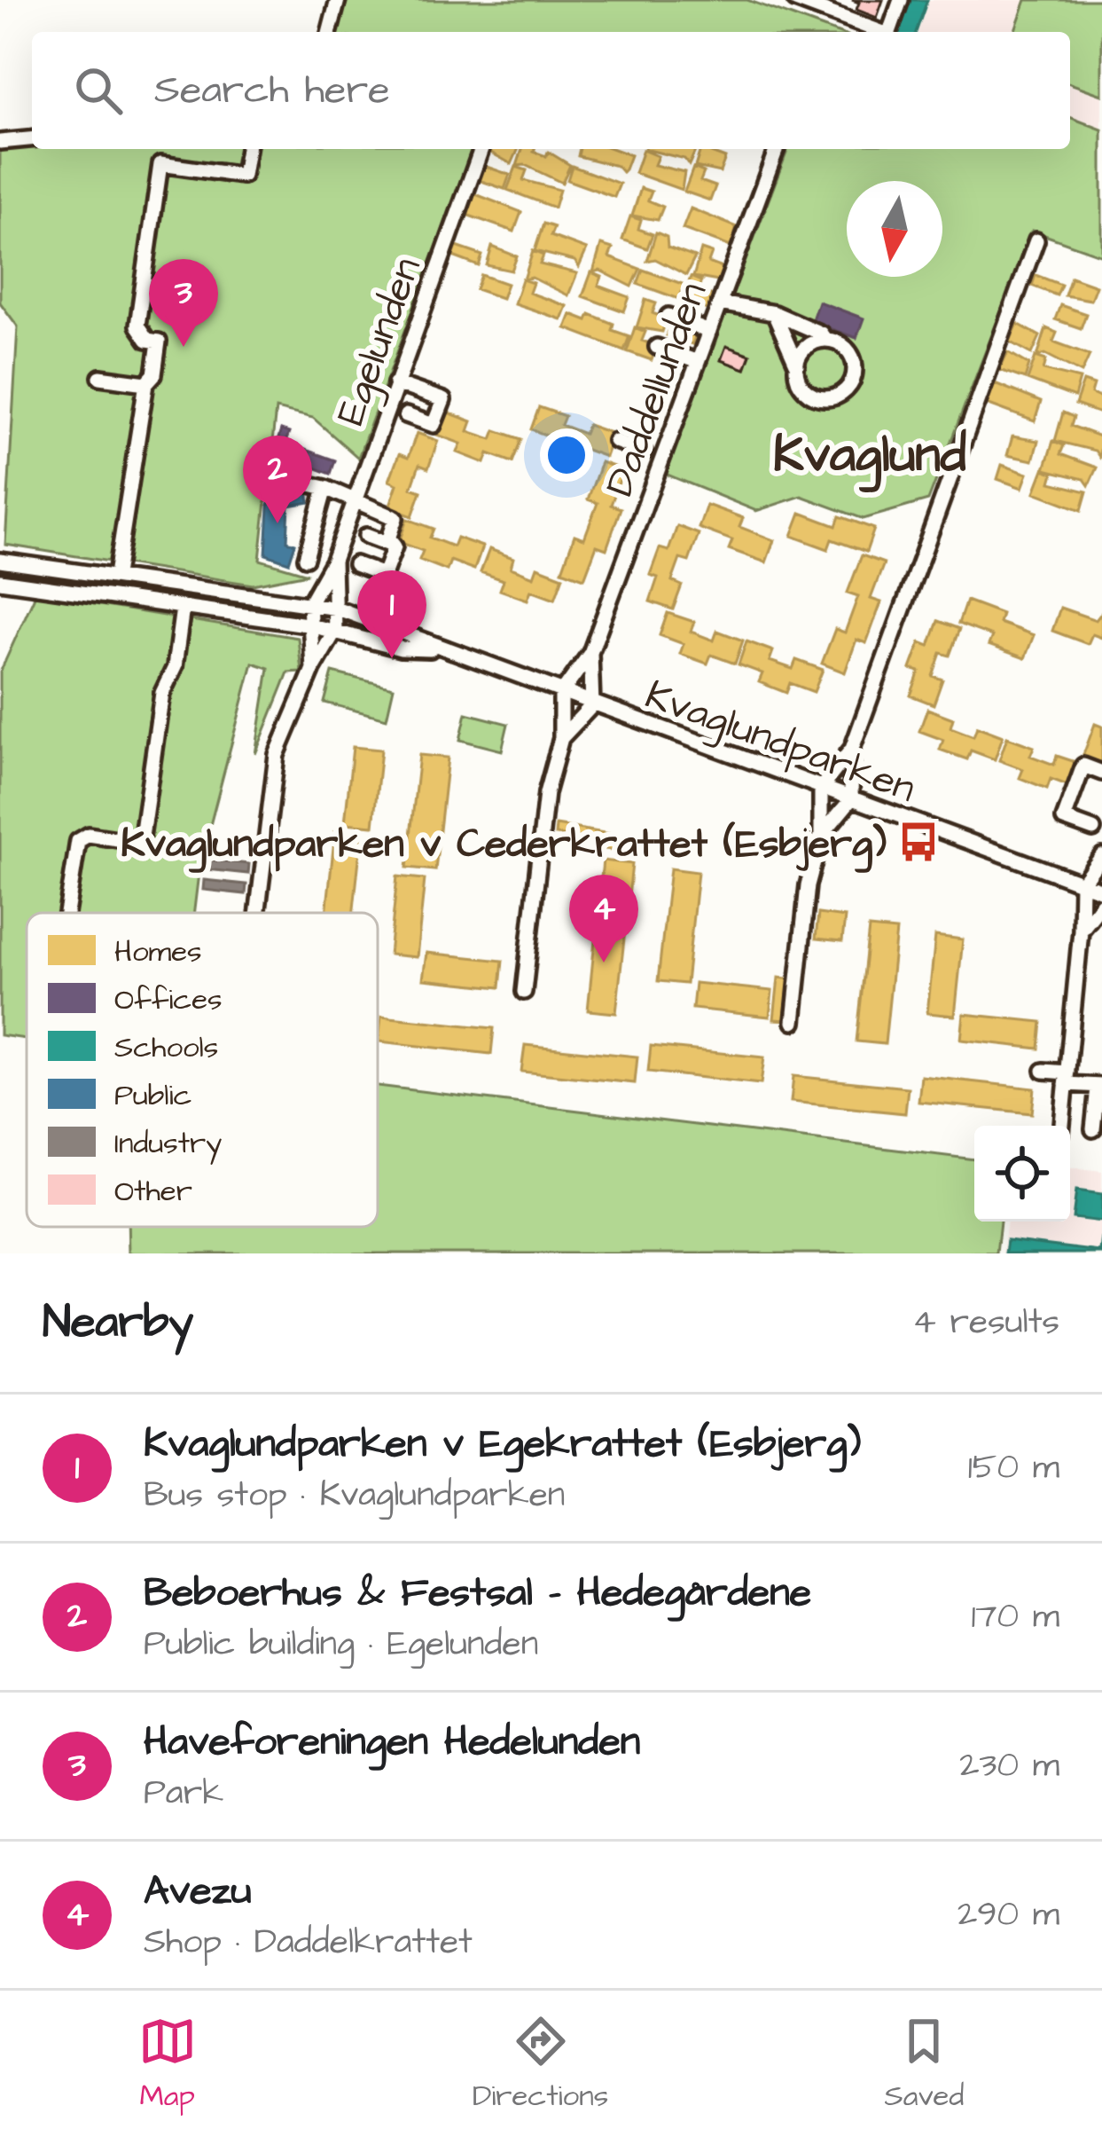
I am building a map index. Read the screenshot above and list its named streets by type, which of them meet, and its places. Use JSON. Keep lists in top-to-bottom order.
{
  "streets": {
    "street": ["Egelunden", "Daddellunden", "Kvaglundparken"]
  },
  "crossings": [
    ["Egelunden", "Kvaglundparken"],
    ["Daddellunden", "Kvaglundparken"]
  ],
  "districts": ["Kvaglund"],
  "places": {
    "bus stop": ["Kvaglundparken v Cederkrattet (Esbjerg)"]
  },
  "legend": [
    "Homes",
    "Offices",
    "Schools",
    "Public",
    "Industry",
    "Other"
  ],
  "north": "bottom",
  "page": {
    "search": "Search here",
    "pins": [
      "3",
      "2",
      "1",
      "4"
    ],
    "heading": ["Nearby", "4 results"],
    "list": [
      {
        "mark": "1",
        "name": "Kvaglundparken v Egekrattet (Esbjerg)",
        "note": "Bus stop · Kvaglundparken",
        "value": "150 m"
      },
      {
        "mark": "2",
        "name": "Beboerhus & Festsal - Hedegårdene",
        "note": "Public building · Egelunden",
        "value": "170 m"
      },
      {
        "mark": "3",
        "name": "Haveforeningen Hedelunden",
        "note": "Park",
        "value": "230 m"
      },
      {
        "mark": "4",
        "name": "Avezu",
        "note": "Shop · Daddelkrattet",
        "value": "290 m"
      }
    ],
    "nav": ["Map", "Directions", "Saved"]
  }
}
